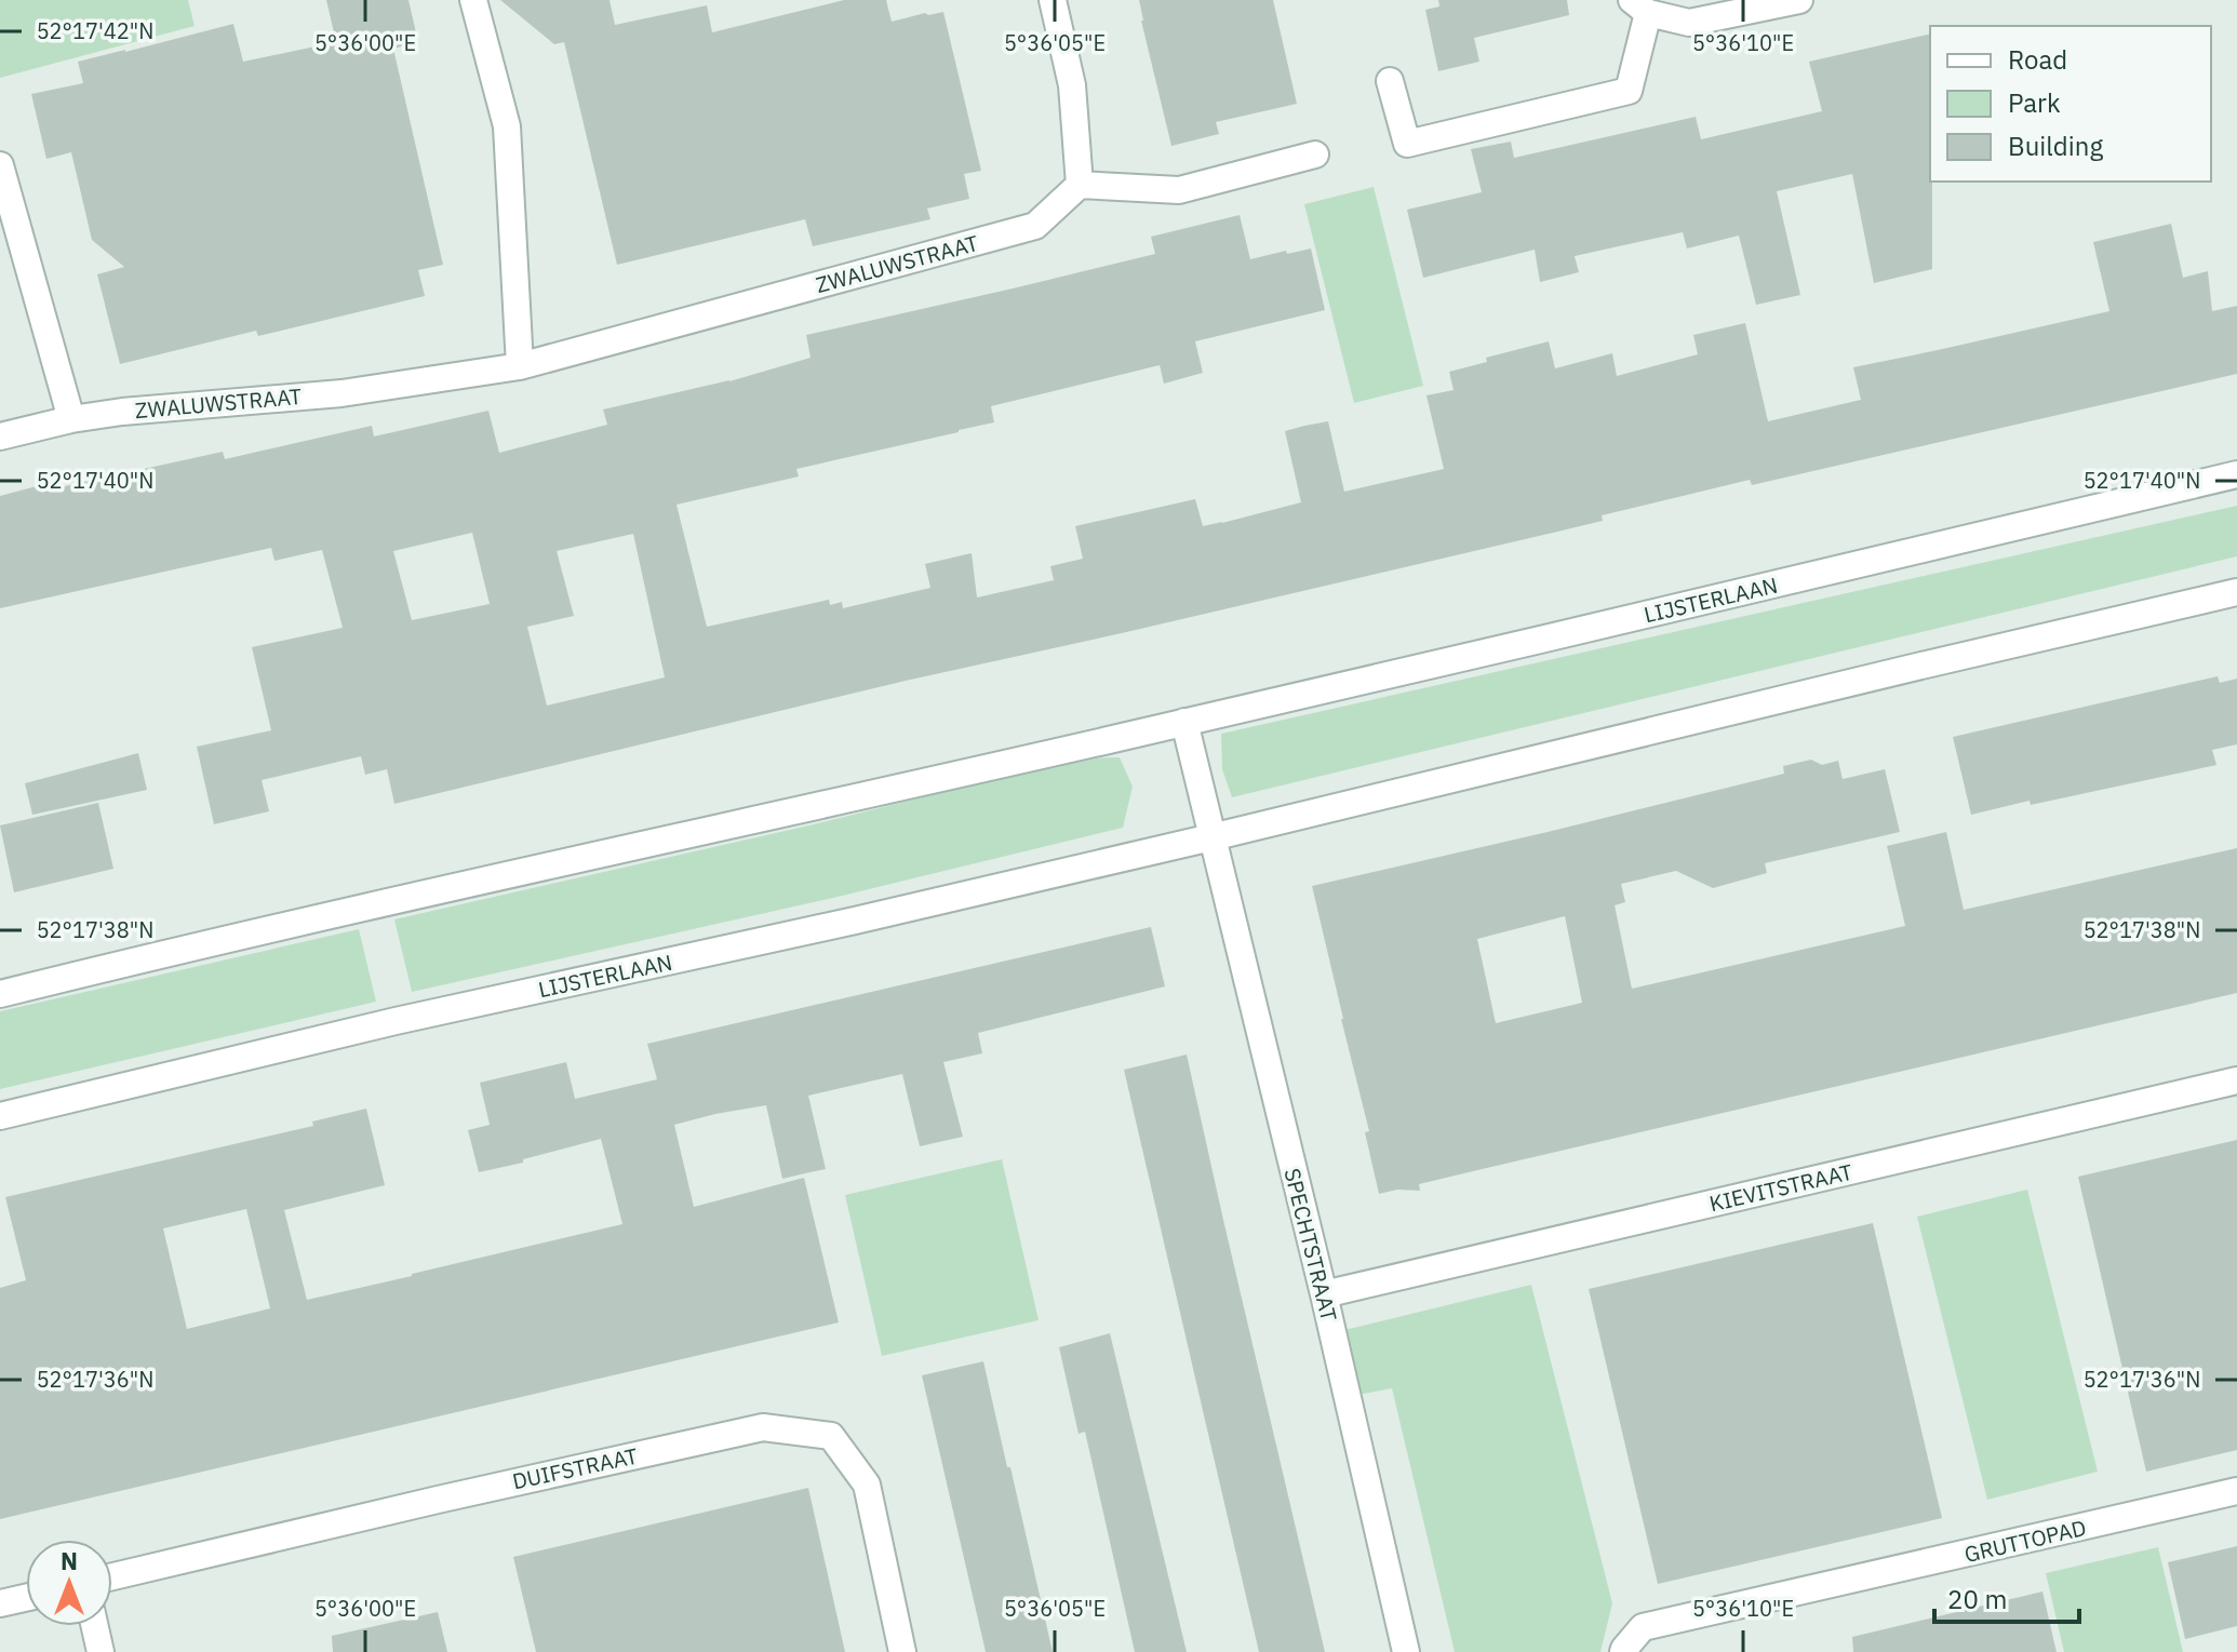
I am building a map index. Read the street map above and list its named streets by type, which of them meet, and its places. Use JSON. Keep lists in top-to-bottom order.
{
  "streets": {
    "street": [
      "ZWALUWSTRAAT",
      "LIJSTERLAAN",
      "KIEVITSTRAAT",
      "SPECHTSTRAAT",
      "DUIFSTRAAT",
      "GRUTTOPAD"
    ]
  },
  "crossings": [
    ["LIJSTERLAAN", "SPECHTSTRAAT"],
    ["KIEVITSTRAAT", "SPECHTSTRAAT"]
  ],
  "legend": ["Road", "Park", "Building"],
  "scale_bar": "20 m",
  "north": "top",
  "coordinates": [
    "52°17'42\"N",
    "5°36'00\"E",
    "5°36'05\"E",
    "5°36'10\"E",
    "52°17'40\"N",
    "52°17'38\"N",
    "52°17'36\"N"
  ]
}
